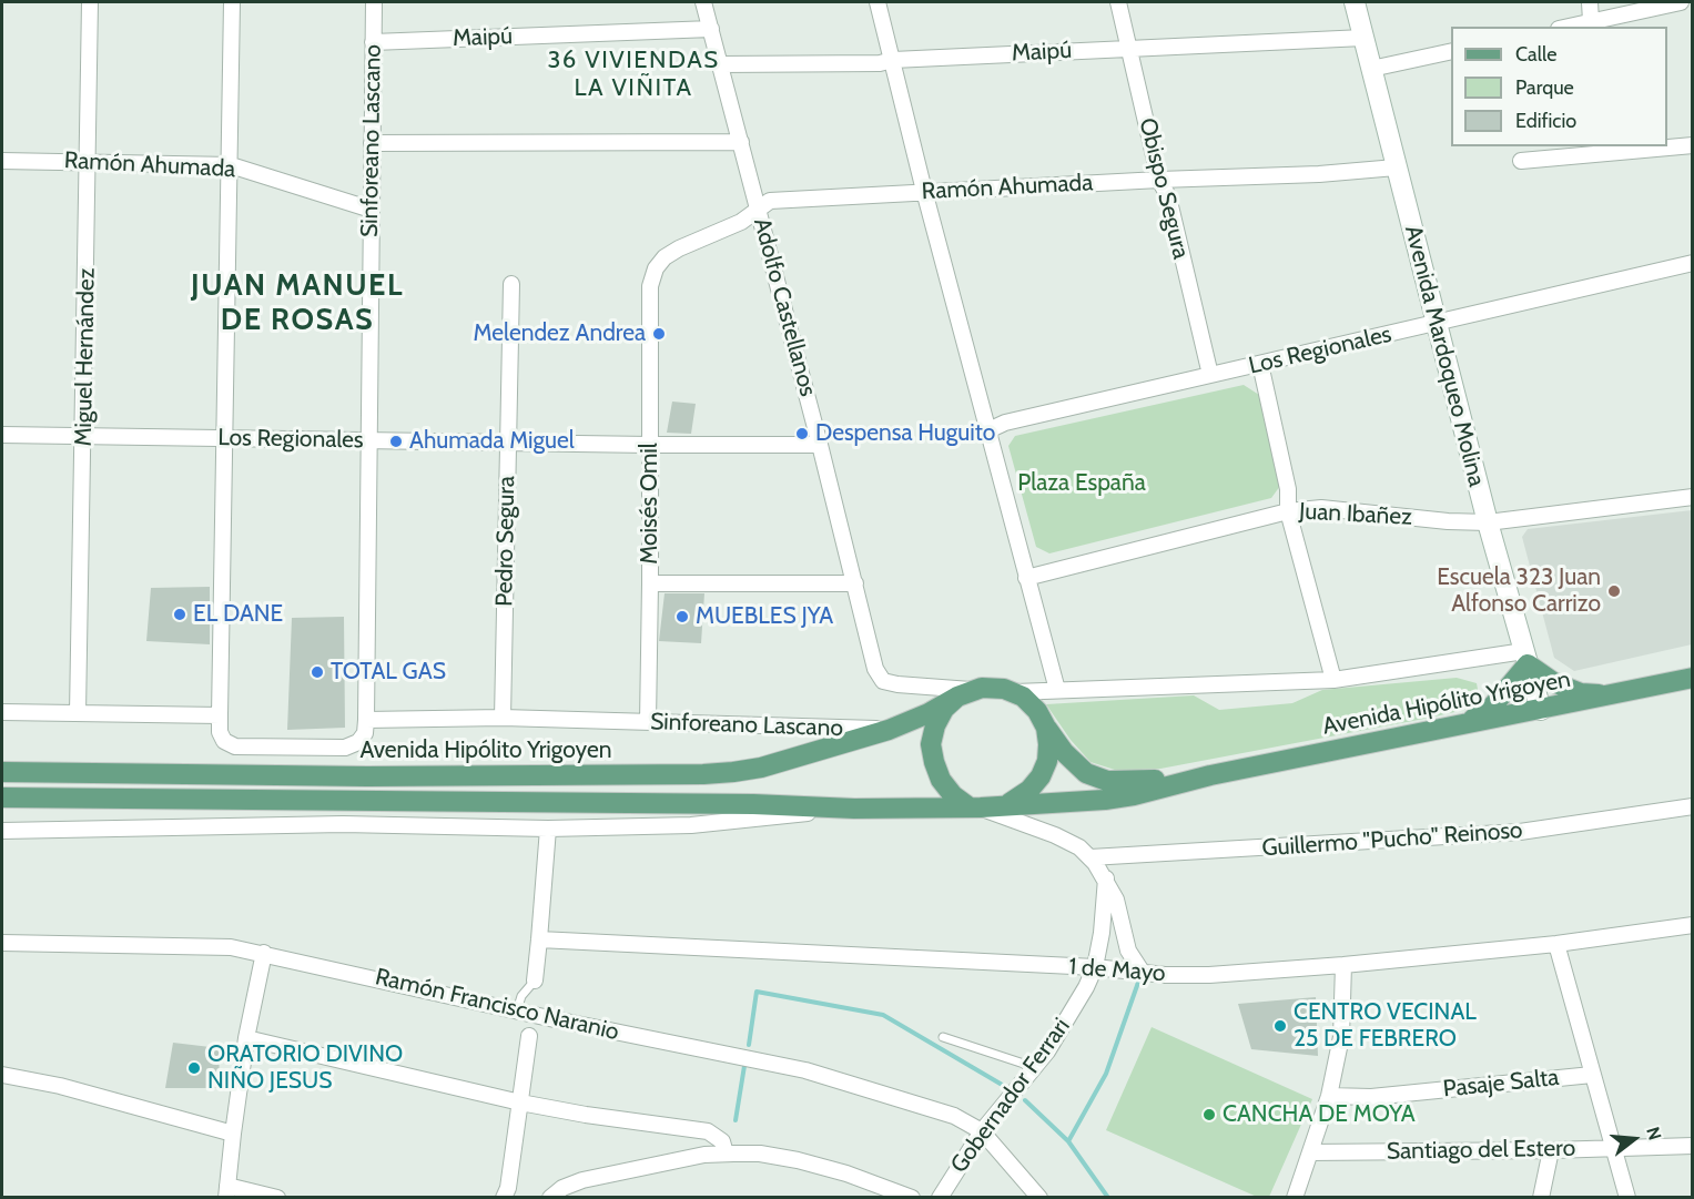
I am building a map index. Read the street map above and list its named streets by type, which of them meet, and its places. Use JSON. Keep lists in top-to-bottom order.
{
  "streets": {
    "main road": ["Avenida Hipólito Yrigoyen"],
    "street": [
      "Maipú",
      "Sinforeano Lascano",
      "Ramón Ahumada",
      "Obispo Segura",
      "Adolfo Castellanos",
      "Los Regionales",
      "Avenida Mardoqueo Molina",
      "Miguel Hernández",
      "Moisés Omil",
      "Juan Ibañez",
      "Pedro Segura",
      "Guillermo \"Pucho\" Reinoso",
      "1 de Mayo",
      "Ramón Francisco Naranio",
      "Pasaje Salta",
      "Gobernador Ferrari",
      "Santiago del Estero"
    ]
  },
  "crossings": [
    ["Maipú", "Sinforeano Lascano"],
    ["Maipú", "Obispo Segura"],
    ["Maipú", "Adolfo Castellanos"],
    ["Maipú", "Avenida Mardoqueo Molina"],
    ["Sinforeano Lascano", "Ramón Ahumada"],
    ["Sinforeano Lascano", "Los Regionales"],
    ["Sinforeano Lascano", "Moisés Omil"],
    ["Sinforeano Lascano", "Pedro Segura"],
    ["Sinforeano Lascano", "Avenida Hipólito Yrigoyen"],
    ["Ramón Ahumada", "Obispo Segura"],
    ["Ramón Ahumada", "Adolfo Castellanos"],
    ["Ramón Ahumada", "Avenida Mardoqueo Molina"],
    ["Ramón Ahumada", "Miguel Hernández"],
    ["Ramón Ahumada", "Moisés Omil"],
    ["Obispo Segura", "Los Regionales"],
    ["Adolfo Castellanos", "Los Regionales"],
    ["Adolfo Castellanos", "Avenida Hipólito Yrigoyen"],
    ["Los Regionales", "Avenida Mardoqueo Molina"],
    ["Los Regionales", "Miguel Hernández"],
    ["Los Regionales", "Moisés Omil"],
    ["Los Regionales", "Pedro Segura"],
    ["Avenida Mardoqueo Molina", "Juan Ibañez"],
    ["Avenida Mardoqueo Molina", "Avenida Hipólito Yrigoyen"],
    ["1 de Mayo", "Gobernador Ferrari"],
    ["Ramón Francisco Naranio", "Gobernador Ferrari"]
  ],
  "districts": ["36 VIVIENDAS LA VIÑITA", "JUAN MANUEL DE ROSAS"],
  "parks": ["Plaza España"],
  "places": [
    "Melendez Andrea",
    "Despensa Huguito",
    "Ahumada Miguel",
    "Escuela 323 Juan Alfonso Carrizo",
    "EL DANE",
    "MUEBLES JYA",
    "TOTAL GAS",
    "CENTRO VECINAL 25 DE FEBRERO",
    "ORATORIO DIVINO NIÑO JESUS",
    "CANCHA DE MOYA"
  ],
  "legend": ["Calle", "Parque", "Edificio"],
  "north": "right"
}
